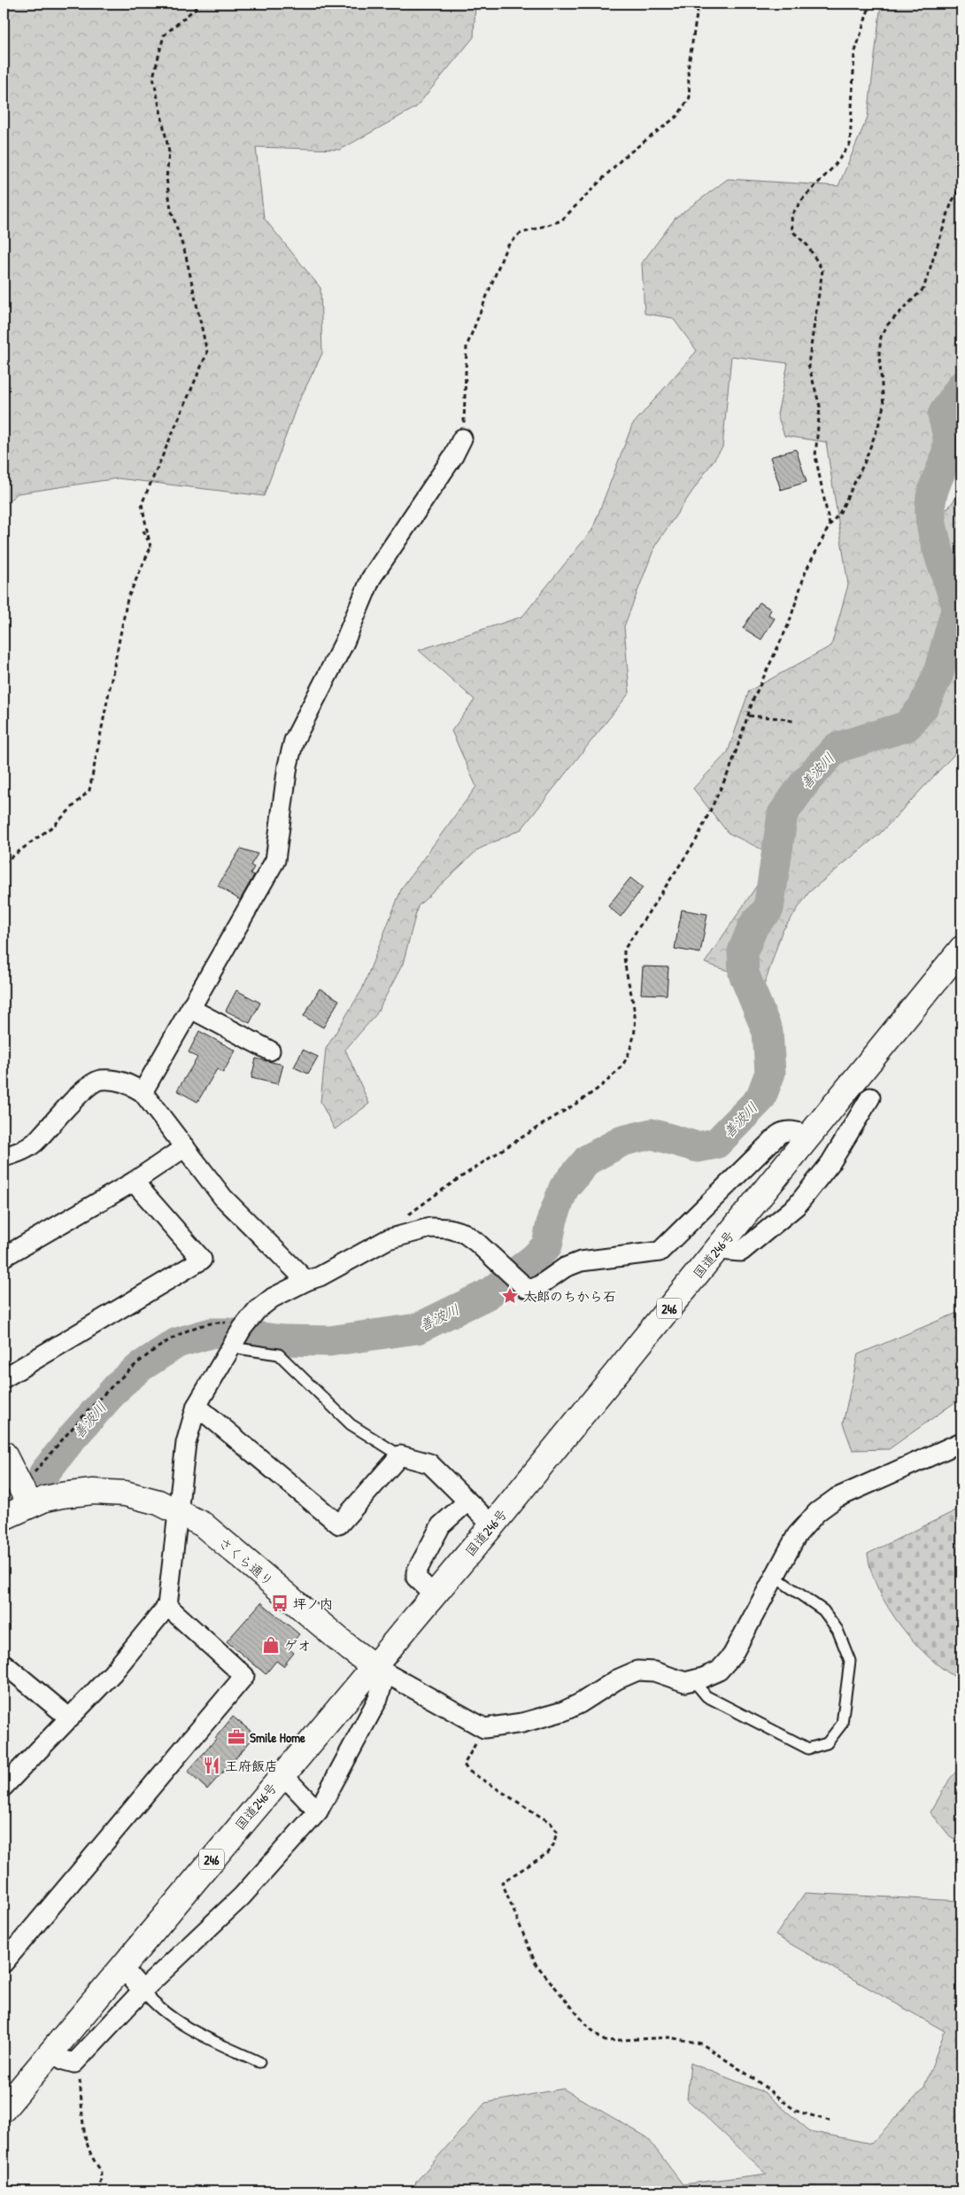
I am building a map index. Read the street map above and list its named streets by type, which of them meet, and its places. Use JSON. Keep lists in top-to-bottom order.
{
  "streets": {
    "main road": ["国道246号", "246", "さくら通り"]
  },
  "crossings": [
    ["国道246号", "さくら通り"]
  ],
  "water": ["善波川"],
  "places": {
    "place": ["太郎のちから石"],
    "bus stop": ["坪ノ内"],
    "shop": ["ゲオ"],
    "office": ["Smile Home"],
    "restaurant": ["王府飯店"]
  }
}
